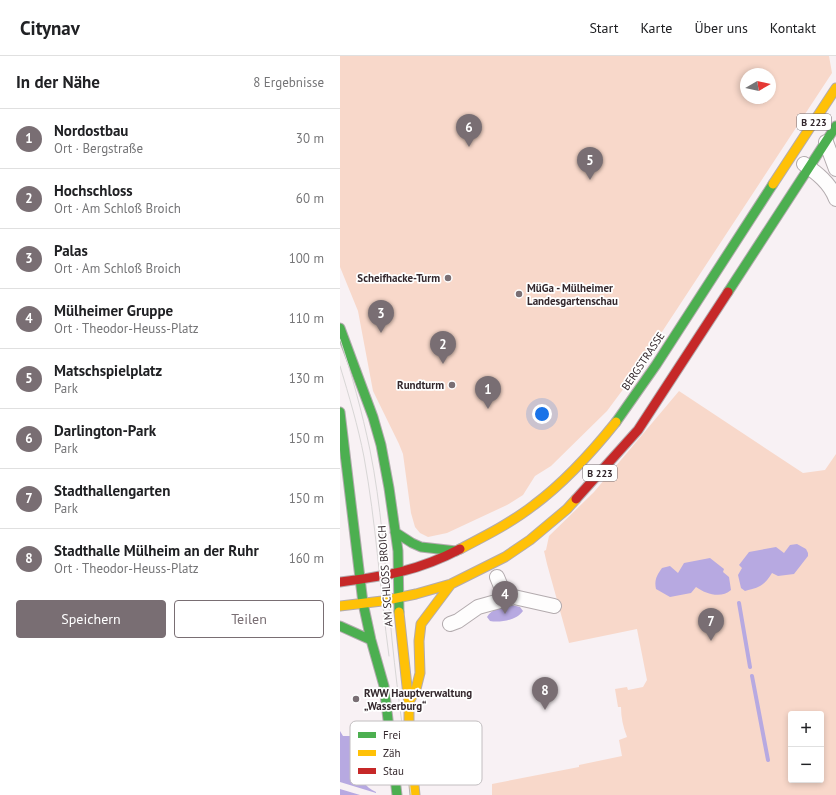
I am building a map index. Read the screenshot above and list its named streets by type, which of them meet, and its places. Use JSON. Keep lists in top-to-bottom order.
{
  "streets": {
    "main road": ["B 223", "BERGSTRASSE", "AM SCHLOSS BROICH"]
  },
  "crossings": [
    ["B 223", "BERGSTRASSE"],
    ["B 223", "AM SCHLOSS BROICH"],
    ["BERGSTRASSE", "AM SCHLOSS BROICH"]
  ],
  "places": [
    "Scheifhacke-Turm",
    "MüGa - Mülheimer Landesgartenschau",
    "Rundturm",
    "RWW Hauptverwaltung „Wasserburg“"
  ],
  "legend": ["Frei", "Zäh", "Stau"],
  "north": "right",
  "page": {
    "header": "Citynav",
    "nav": [
      "Start",
      "Karte",
      "Über uns",
      "Kontakt"
    ],
    "heading": ["In der Nähe", "8 Ergebnisse"],
    "list": [
      {
        "mark": "1",
        "name": "Nordostbau",
        "note": "Ort · Bergstraße",
        "value": "30 m"
      },
      {
        "mark": "2",
        "name": "Hochschloss",
        "note": "Ort · Am Schloß Broich",
        "value": "60 m"
      },
      {
        "mark": "3",
        "name": "Palas",
        "note": "Ort · Am Schloß Broich",
        "value": "100 m"
      },
      {
        "mark": "4",
        "name": "Mülheimer Gruppe",
        "note": "Ort · Theodor-Heuss-Platz",
        "value": "110 m"
      },
      {
        "mark": "5",
        "name": "Matschspielplatz",
        "note": "Park",
        "value": "130 m"
      },
      {
        "mark": "6",
        "name": "Darlington-Park",
        "note": "Park",
        "value": "150 m"
      },
      {
        "mark": "7",
        "name": "Stadthallengarten",
        "note": "Park",
        "value": "150 m"
      },
      {
        "mark": "8",
        "name": "Stadthalle Mülheim an der Ruhr",
        "note": "Ort · Theodor-Heuss-Platz",
        "value": "160 m"
      }
    ],
    "pins": [
      "6",
      "5",
      "3",
      "2",
      "1",
      "4",
      "7",
      "8"
    ],
    "buttons": ["Speichern", "Teilen"],
    "map_buttons": ["+", "−"]
  }
}
